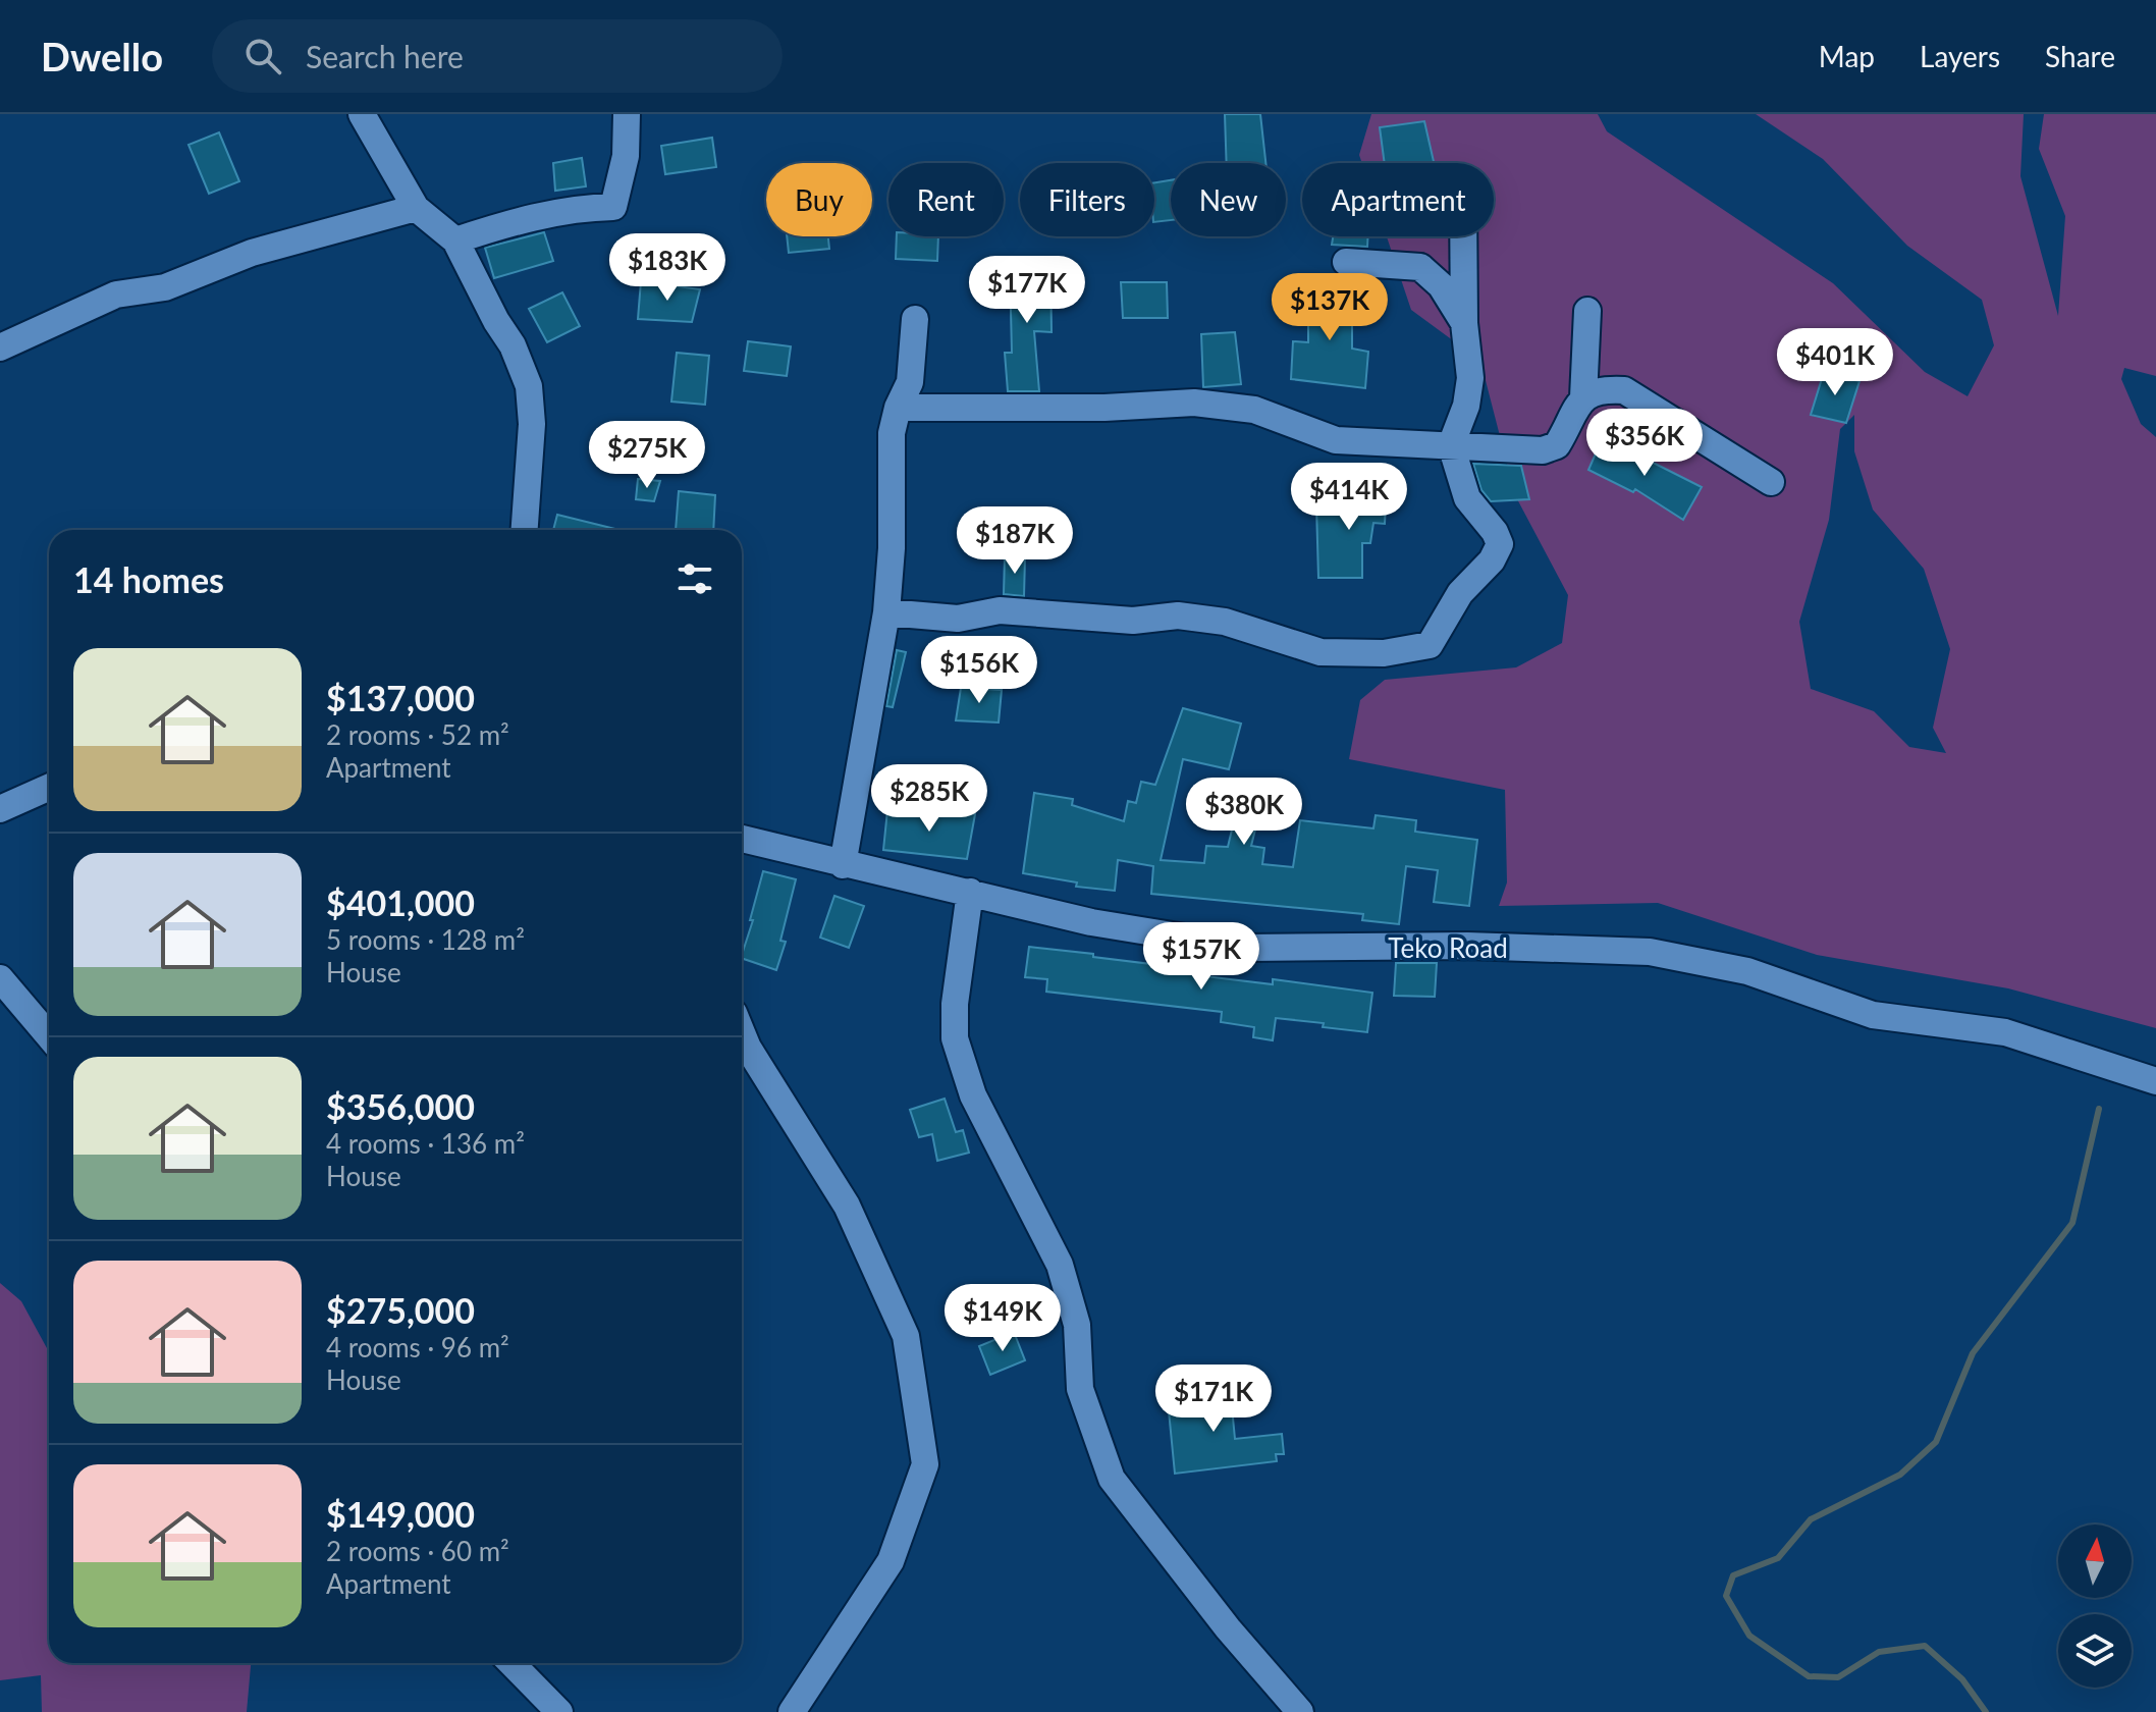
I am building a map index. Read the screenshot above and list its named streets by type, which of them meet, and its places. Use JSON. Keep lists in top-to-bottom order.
{
  "streets": {
    "street": ["Teko Road"]
  },
  "north": "top",
  "page": {
    "header": "Dwello",
    "search": "Search here",
    "nav": ["Map", "Layers", "Share"],
    "chip": [
      "Buy",
      "Rent",
      "Filters",
      "New",
      "Apartment"
    ],
    "price": [
      "$183K",
      "$177K",
      "$137K",
      "$401K",
      "$356K",
      "$275K",
      "$414K",
      "$187K",
      "$156K",
      "$285K",
      "$380K",
      "$157K",
      "$149K",
      "$171K"
    ],
    "heading": "14 homes",
    "list": [
      {
        "name": "$137,000",
        "note": "2 rooms · 52 m² · Apartment"
      },
      {
        "name": "$401,000",
        "note": "5 rooms · 128 m² · House"
      },
      {
        "name": "$356,000",
        "note": "4 rooms · 136 m² · House"
      },
      {
        "name": "$275,000",
        "note": "4 rooms · 96 m² · House"
      },
      {
        "name": "$149,000",
        "note": "2 rooms · 60 m² · Apartment"
      }
    ]
  }
}
